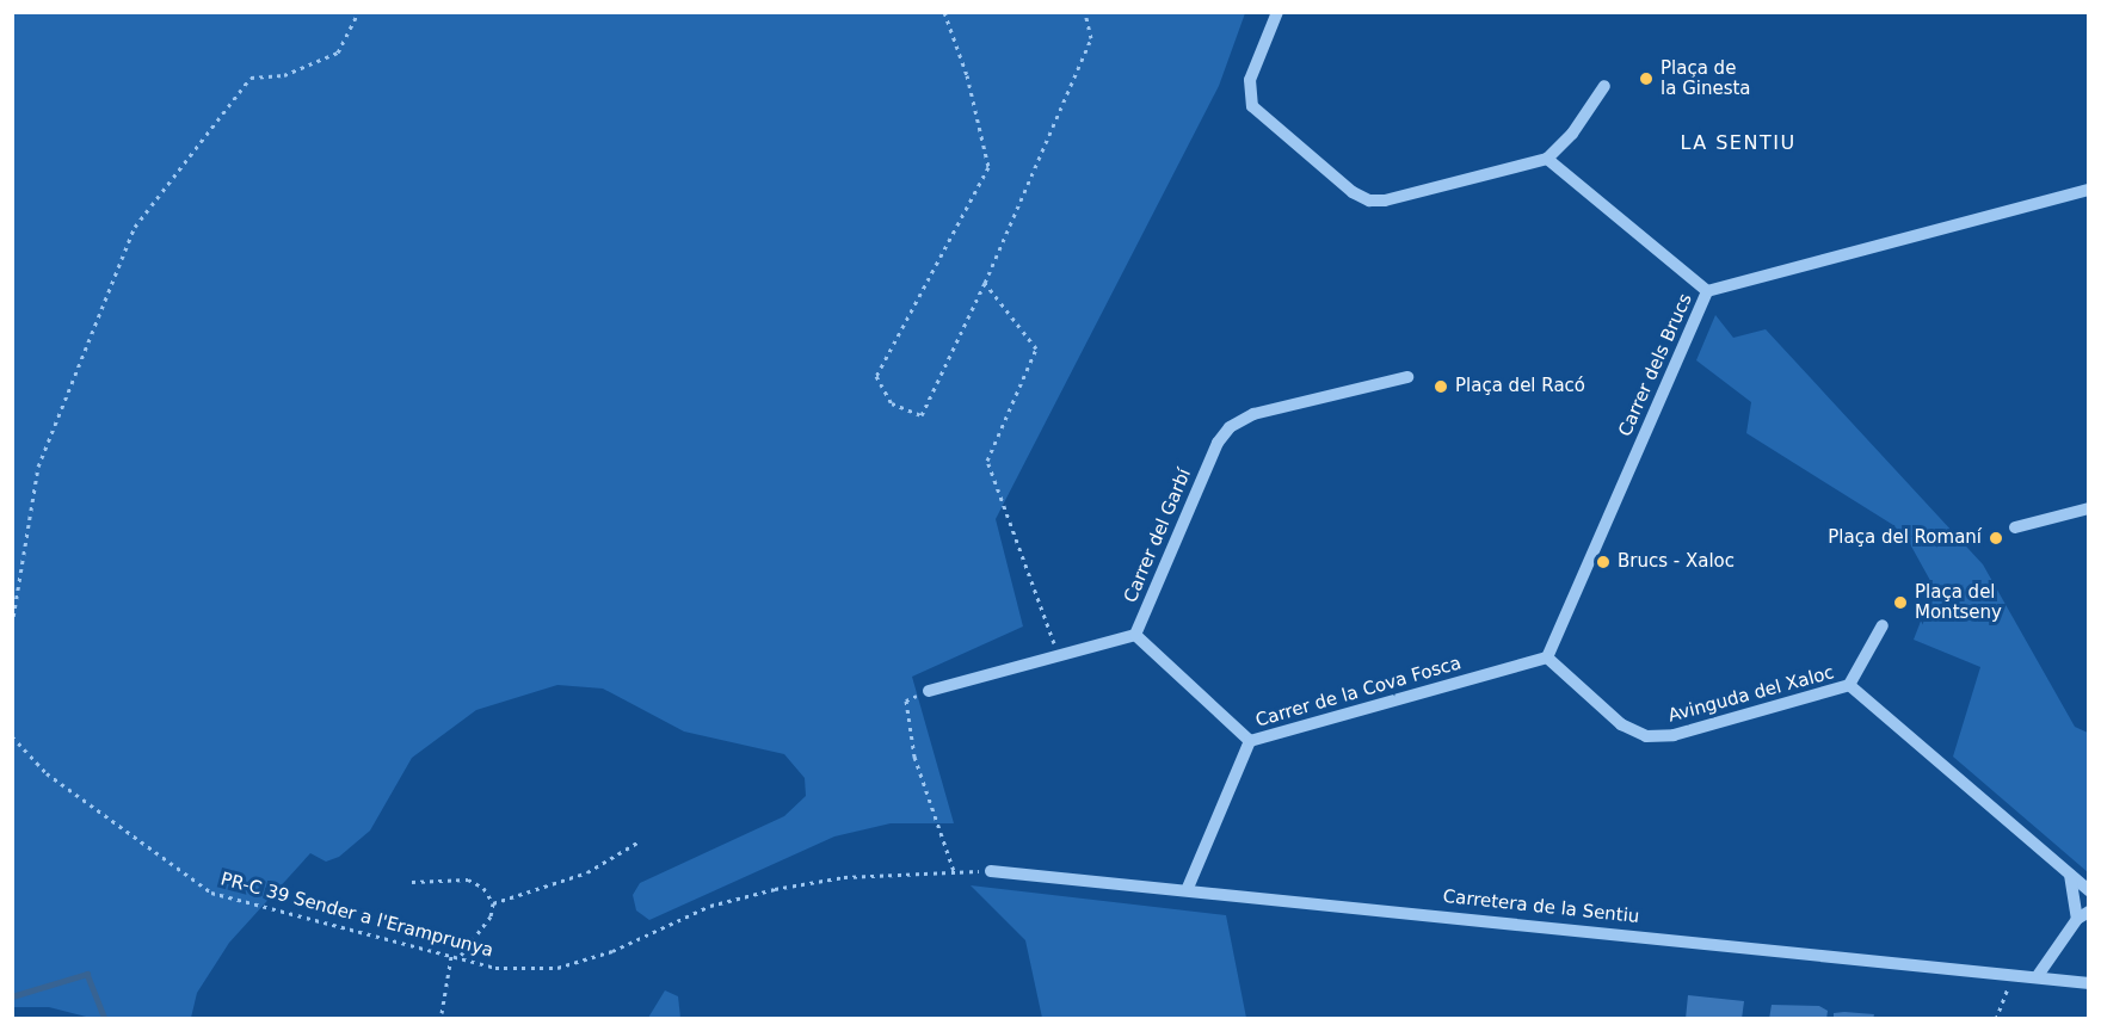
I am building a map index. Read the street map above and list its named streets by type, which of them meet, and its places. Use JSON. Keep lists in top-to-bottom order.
{
  "streets": {
    "street": [
      "Carrer dels Brucs",
      "Carrer del Garbí",
      "Carrer de la Cova Fosca",
      "Avinguda del Xaloc",
      "Carretera de la Sentiu"
    ],
    "path": ["PR-C 39 Sender a l'Eramprunya"]
  },
  "crossings": [
    ["Carrer dels Brucs", "Carrer de la Cova Fosca"],
    ["Carrer dels Brucs", "Avinguda del Xaloc"],
    ["Carrer de la Cova Fosca", "Avinguda del Xaloc"],
    ["Carrer de la Cova Fosca", "Carretera de la Sentiu"],
    ["Carretera de la Sentiu", "PR-C 39 Sender a l'Eramprunya"]
  ],
  "districts": ["LA SENTIU"],
  "places": [
    "Plaça de la Ginesta",
    "Plaça del Racó",
    "Plaça del Romaní",
    "Brucs - Xaloc",
    "Plaça del Montseny"
  ]
}
